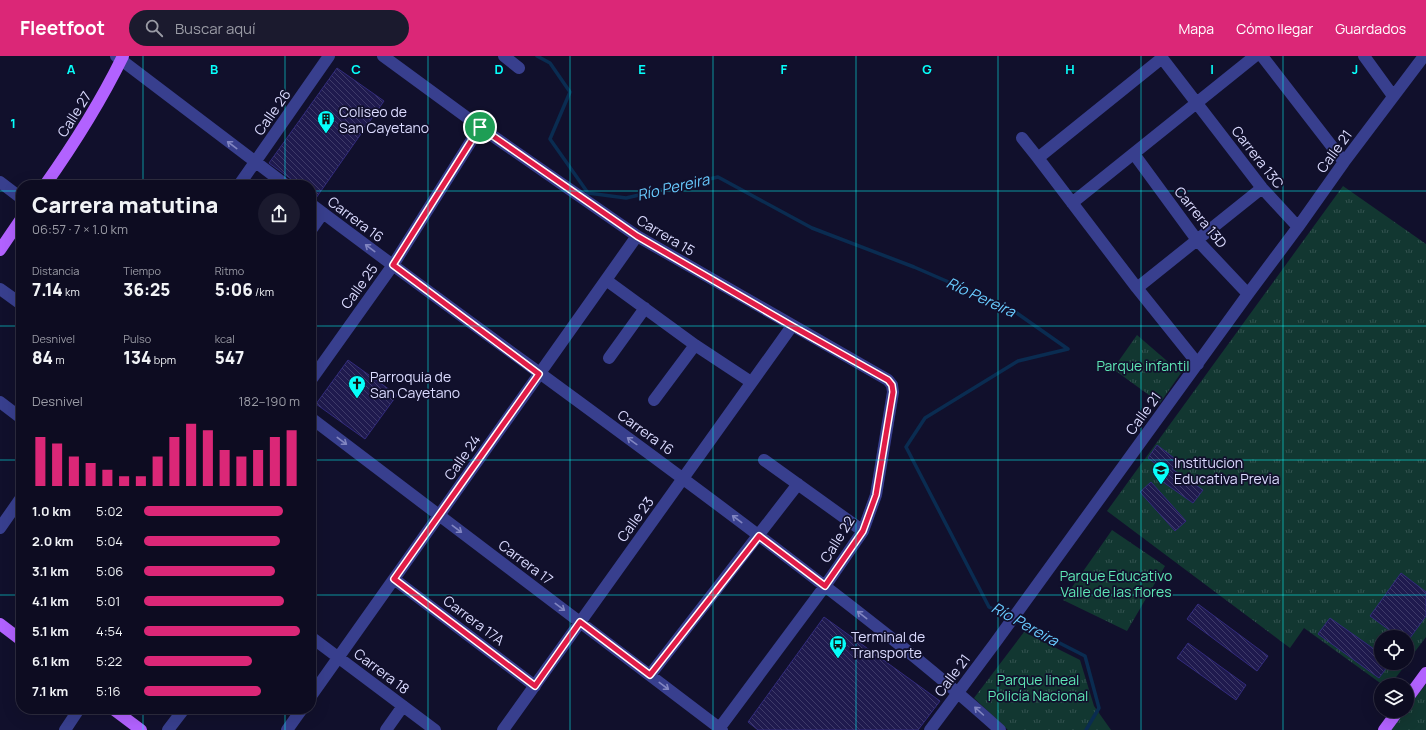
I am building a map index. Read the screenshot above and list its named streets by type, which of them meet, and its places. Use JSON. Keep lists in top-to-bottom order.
{
  "streets": {
    "main road": ["Calle 27"],
    "street": [
      "Calle 26",
      "Calle 21",
      "Carrera 13C",
      "Carrera 13D",
      "Carrera 16",
      "Carrera 15",
      "Calle 25",
      "Calle 24",
      "Calle 23",
      "Calle 22",
      "Carrera 17",
      "Carrera 17A",
      "Carrera 18"
    ]
  },
  "crossings": [
    ["Calle 21", "Carrera 13C"],
    ["Calle 21", "Carrera 13D"],
    ["Calle 21", "Carrera 16"],
    ["Carrera 16", "Calle 25"],
    ["Carrera 16", "Calle 24"],
    ["Carrera 16", "Calle 23"],
    ["Carrera 16", "Calle 22"],
    ["Carrera 15", "Calle 25"],
    ["Carrera 15", "Calle 24"],
    ["Carrera 15", "Calle 23"],
    ["Carrera 15", "Calle 22"],
    ["Calle 24", "Carrera 17"],
    ["Calle 24", "Carrera 17A"],
    ["Calle 24", "Carrera 18"],
    ["Calle 23", "Carrera 17"],
    ["Calle 23", "Carrera 17A"],
    ["Calle 22", "Carrera 17"]
  ],
  "one_way": ["Carrera 16", "Carrera 17"],
  "water": ["Río Pereira"],
  "parks": ["Parque infantil", "Parque Educativo Valle de las flores", "Parque lineal Policía Nacional"],
  "places": {
    "building": ["Coliseo de San Cayetano"],
    "church": ["Parroquia de San Cayetano"],
    "school or university": ["Institucion Educativa Previa"],
    "bus stop": ["Terminal de Transporte"]
  },
  "page": {
    "header": "Fleetfoot",
    "search": "Buscar aquí",
    "nav": ["Mapa", "Cómo llegar", "Guardados"],
    "heading": ["Carrera matutina", "06:57 · 7 × 1.0 km"],
    "stats": [
      ["Distancia", "7.14 km"],
      ["Tiempo", "36:25"],
      ["Ritmo", "5:06 /km"],
      ["Desnivel", "84 m"],
      ["Pulso", "134 bpm"],
      ["kcal", "547"]
    ],
    "chart": ["Desnivel", "182–190 m"],
    "list": [
      {
        "name": "1.0 km",
        "note": "5:02"
      },
      {
        "name": "2.0 km",
        "note": "5:04"
      },
      {
        "name": "3.1 km",
        "note": "5:06"
      },
      {
        "name": "4.1 km",
        "note": "5:01"
      },
      {
        "name": "5.1 km",
        "note": "4:54"
      },
      {
        "name": "6.1 km",
        "note": "5:22"
      },
      {
        "name": "7.1 km",
        "note": "5:16"
      }
    ]
  },
  "grid": {
    "columns": [
      "A",
      "B",
      "C",
      "D",
      "E",
      "F",
      "G",
      "H",
      "I",
      "J"
    ],
    "rows": ["1"]
  }
}
